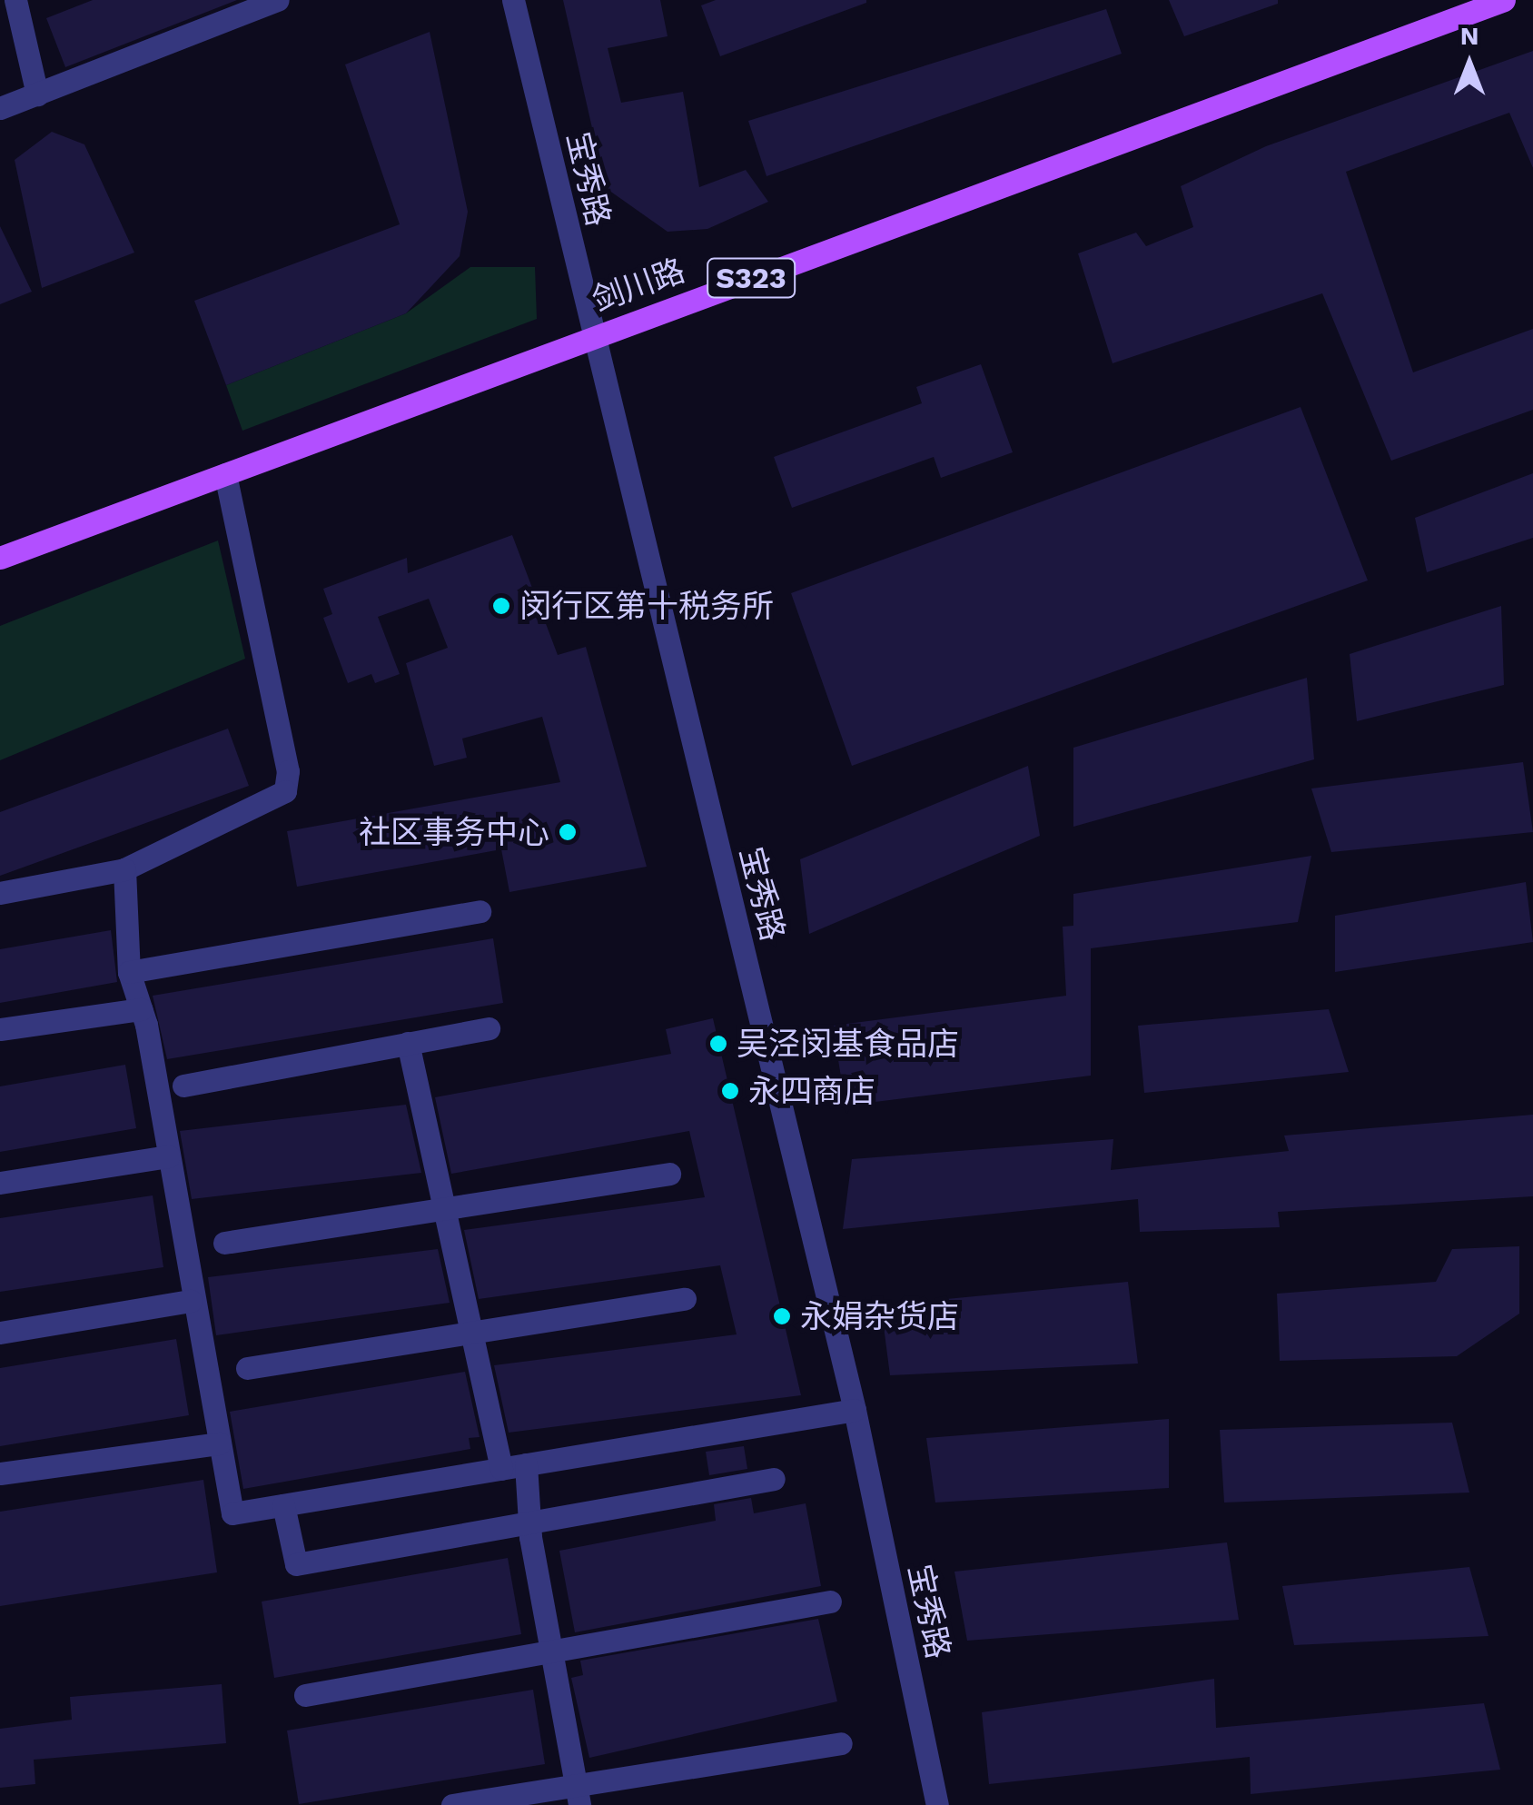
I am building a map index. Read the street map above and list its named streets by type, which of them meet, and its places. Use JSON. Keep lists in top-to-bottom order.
{
  "streets": {
    "main road": ["S323", "剑川路"],
    "street": ["宝秀路"]
  },
  "crossings": [
    ["宝秀路", "剑川路"]
  ],
  "places": [
    "闵行区第十税务所",
    "社区事务中心",
    "吴泾闵基食品店",
    "永四商店",
    "永娟杂货店"
  ],
  "north": "top"
}
